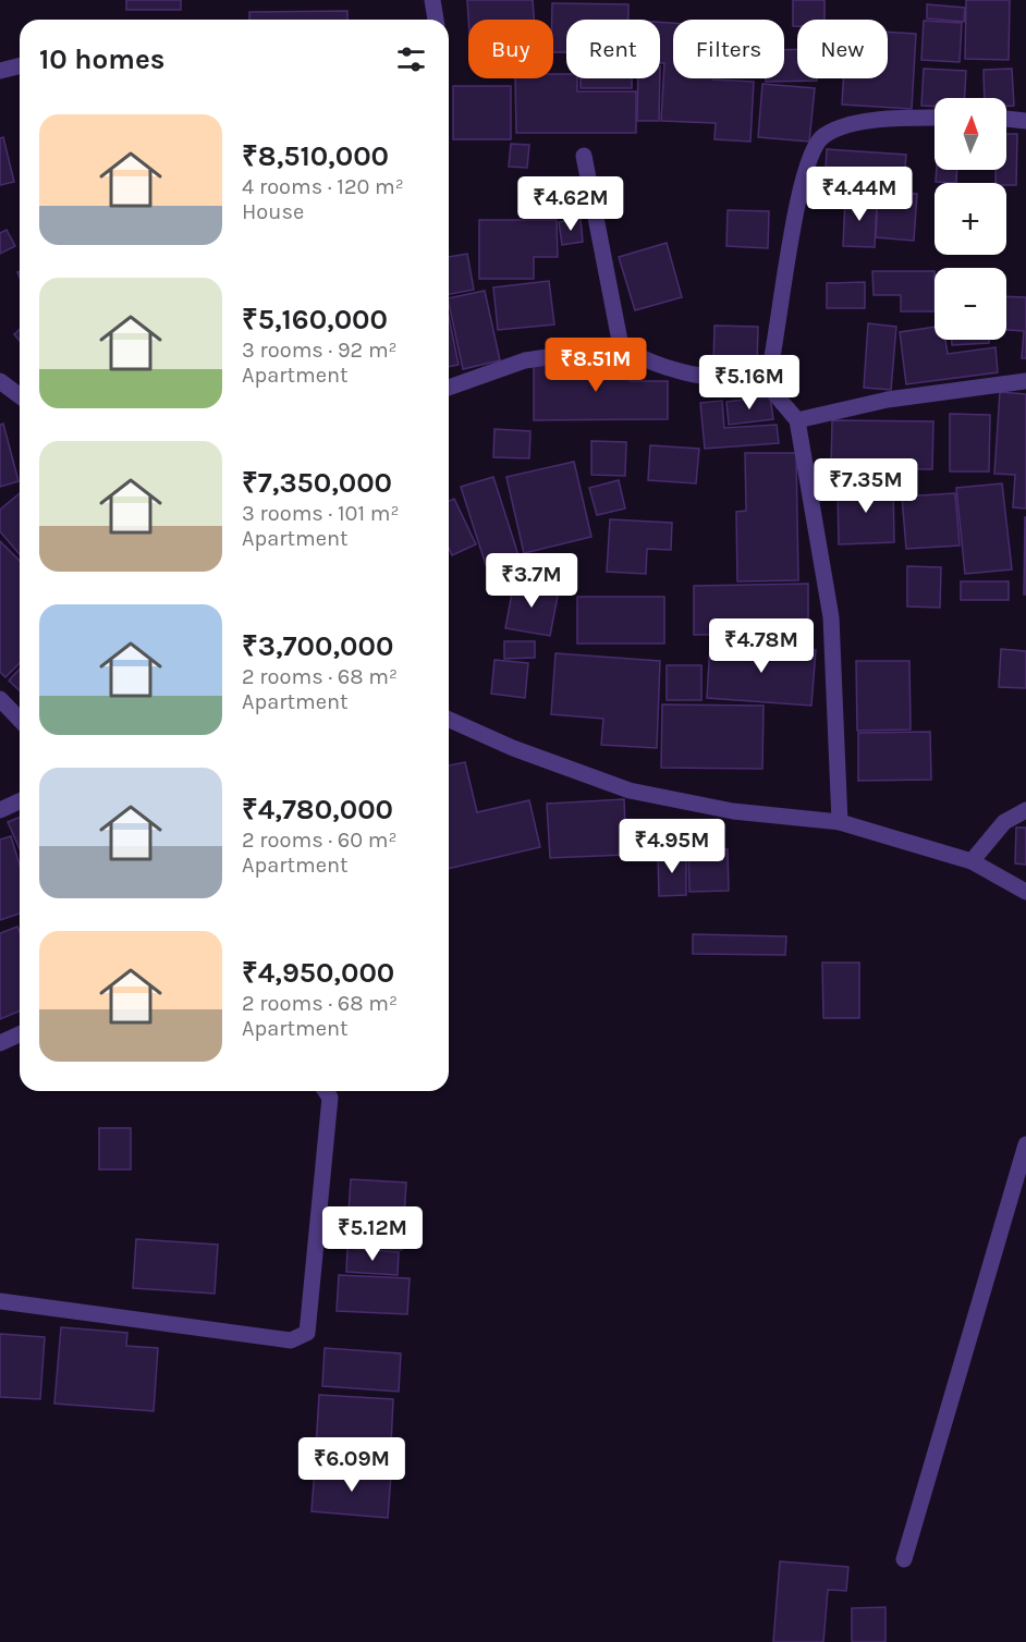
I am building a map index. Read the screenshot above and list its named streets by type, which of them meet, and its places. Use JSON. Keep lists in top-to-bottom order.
{
  "north": "top",
  "page": {
    "chip": [
      "Buy",
      "Rent",
      "Filters",
      "New"
    ],
    "heading": "10 homes",
    "map_buttons": ["+", "−"],
    "list": [
      {
        "name": "₹8,510,000",
        "note": "4 rooms · 120 m² · House"
      },
      {
        "name": "₹5,160,000",
        "note": "3 rooms · 92 m² · Apartment"
      },
      {
        "name": "₹7,350,000",
        "note": "3 rooms · 101 m² · Apartment"
      },
      {
        "name": "₹3,700,000",
        "note": "2 rooms · 68 m² · Apartment"
      },
      {
        "name": "₹4,780,000",
        "note": "2 rooms · 60 m² · Apartment"
      },
      {
        "name": "₹4,950,000",
        "note": "2 rooms · 68 m² · Apartment"
      }
    ],
    "price": [
      "₹4.44M",
      "₹4.62M",
      "₹8.51M",
      "₹5.16M",
      "₹7.35M",
      "₹3.7M",
      "₹4.78M",
      "₹4.95M",
      "₹5.12M",
      "₹6.09M"
    ]
  }
}
